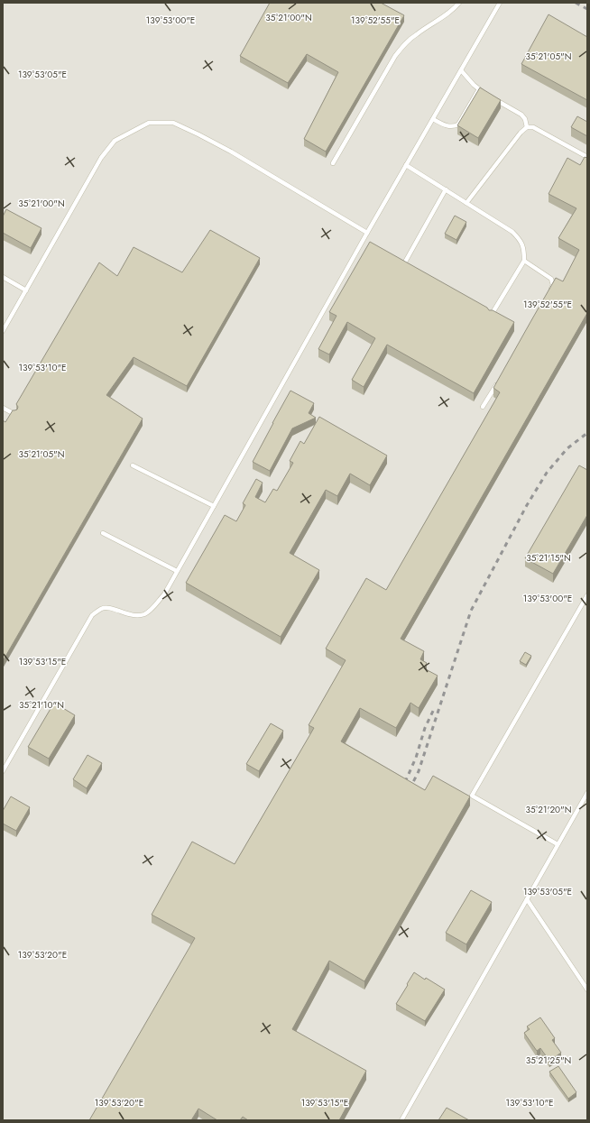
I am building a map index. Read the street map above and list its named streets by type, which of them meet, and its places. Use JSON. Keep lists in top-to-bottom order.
{
  "coordinates": [
    "35°21'00\"N",
    "139°53'00\"E",
    "139°52'55\"E",
    "35°21'05\"N",
    "139°53'05\"E",
    "139°53'10\"E",
    "35°21'15\"N",
    "139°53'15\"E",
    "35°21'10\"N",
    "35°21'20\"N",
    "139°53'20\"E",
    "35°21'25\"N"
  ]
}
